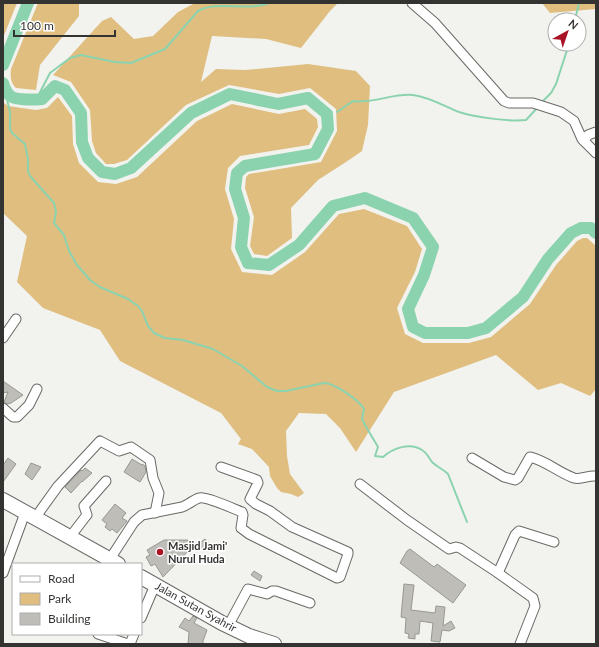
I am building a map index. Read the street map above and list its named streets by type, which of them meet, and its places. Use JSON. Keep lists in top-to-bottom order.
{
  "streets": {
    "highway": ["Jalan Sutan Syahrir"]
  },
  "places": ["Masjid Jami' Nurul Huda"],
  "legend": ["Road", "Park", "Building"],
  "scale_bar": "100 m",
  "north": "top right"
}
